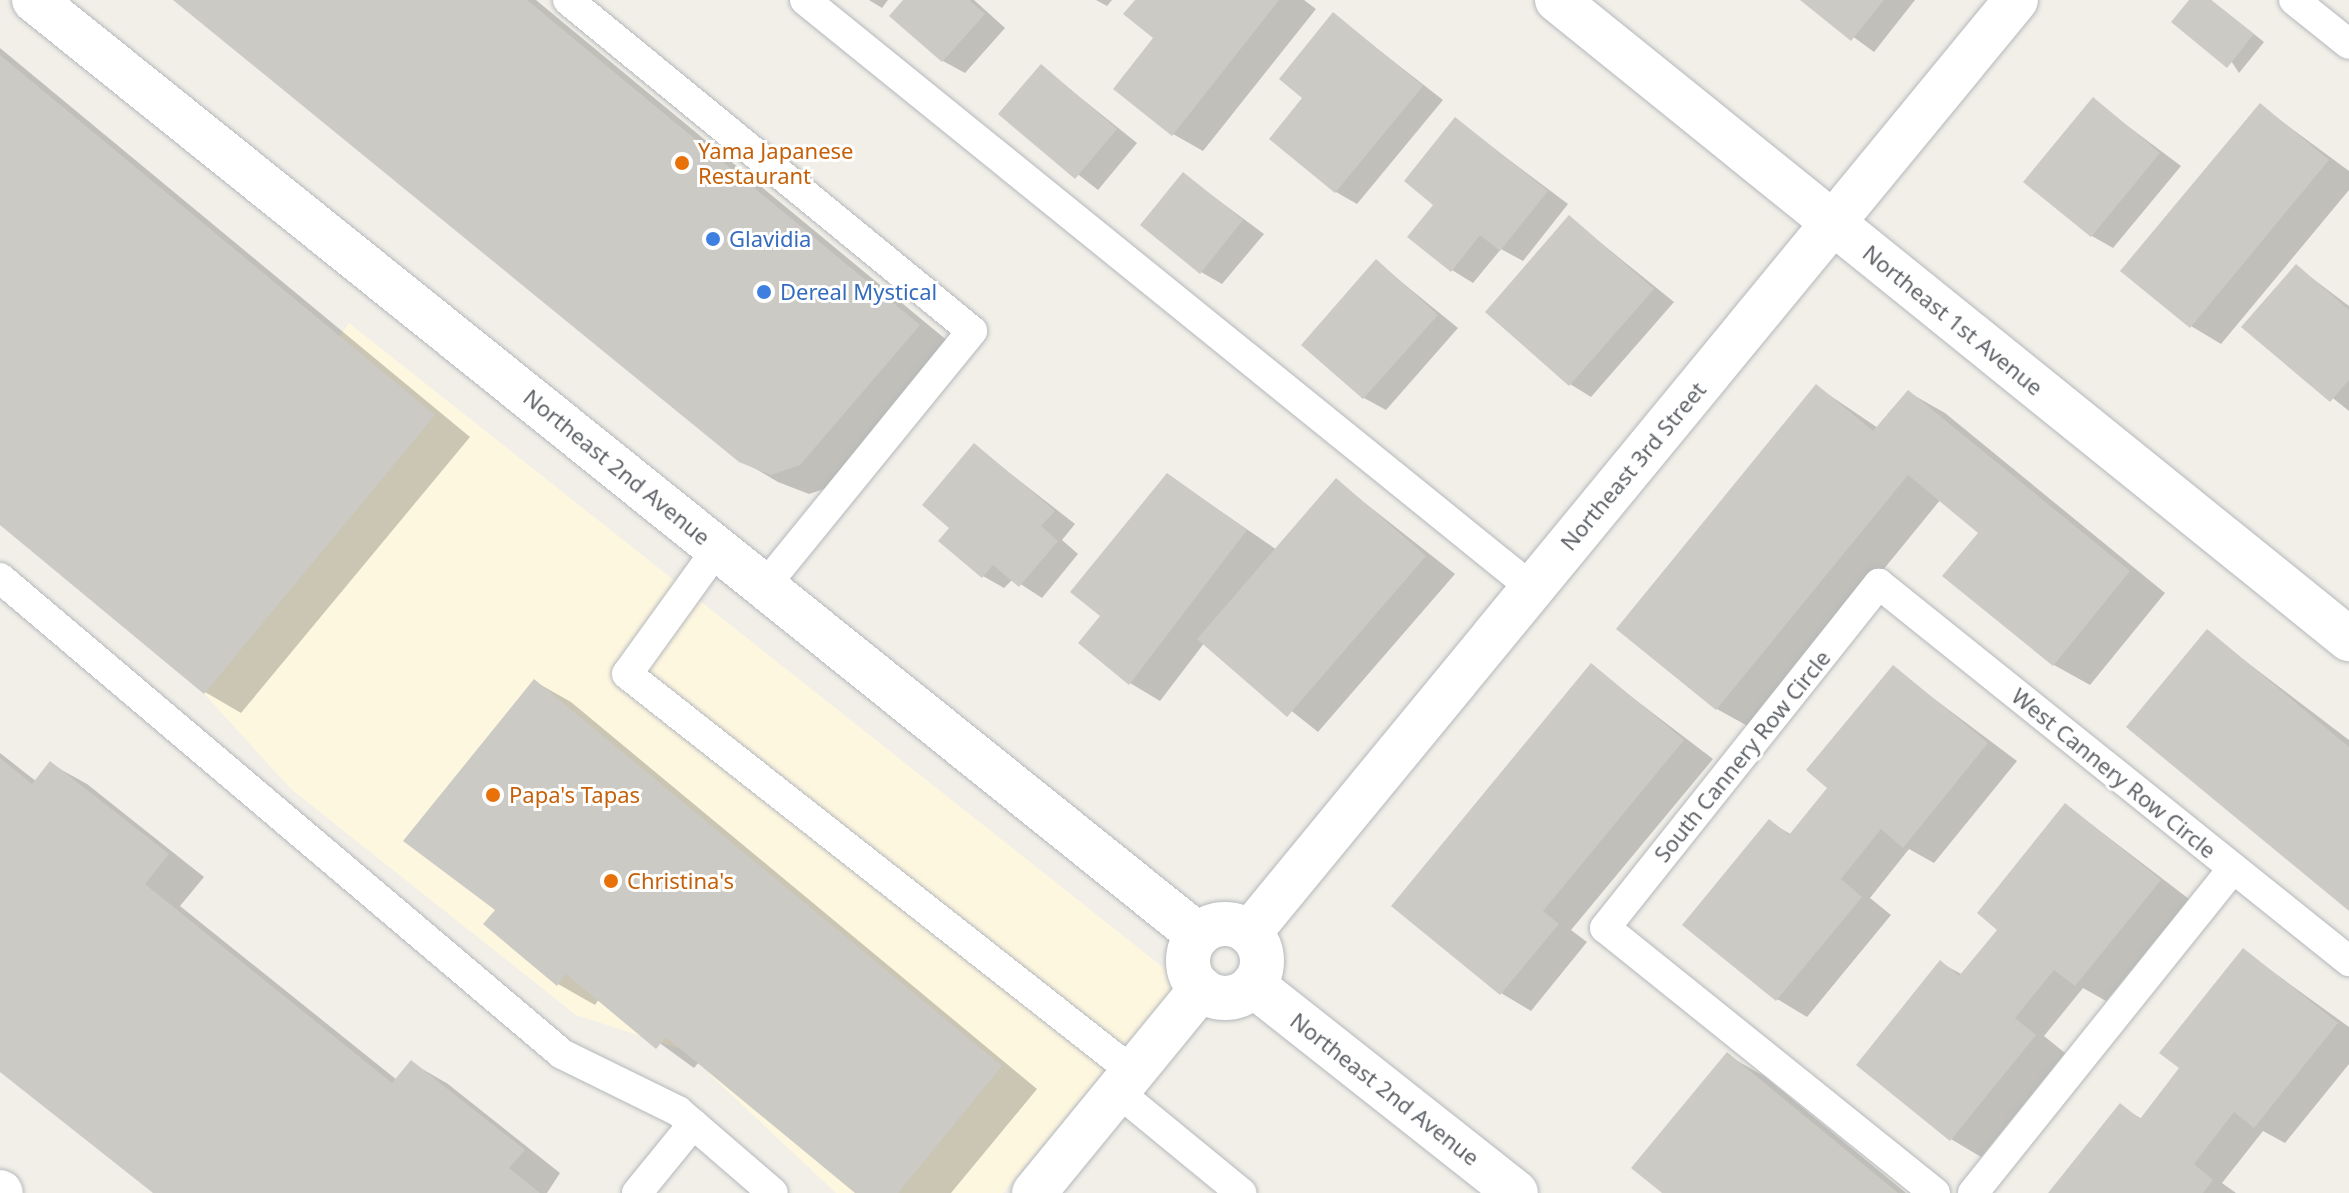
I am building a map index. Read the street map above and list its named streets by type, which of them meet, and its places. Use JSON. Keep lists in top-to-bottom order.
{
  "streets": {
    "street": ["Northeast 1st Avenue", "Northeast 3rd Street", "Northeast 2nd Avenue"],
    "lane": ["South Cannery Row Circle", "West Cannery Row Circle"]
  },
  "crossings": [
    ["Northeast 1st Avenue", "Northeast 3rd Street"],
    ["Northeast 3rd Street", "Northeast 2nd Avenue"],
    ["South Cannery Row Circle", "West Cannery Row Circle"]
  ],
  "places": [
    "Yama Japanese Restaurant",
    "Glavidia",
    "Dereal Mystical",
    "Papa's Tapas",
    "Christina's"
  ]
}
